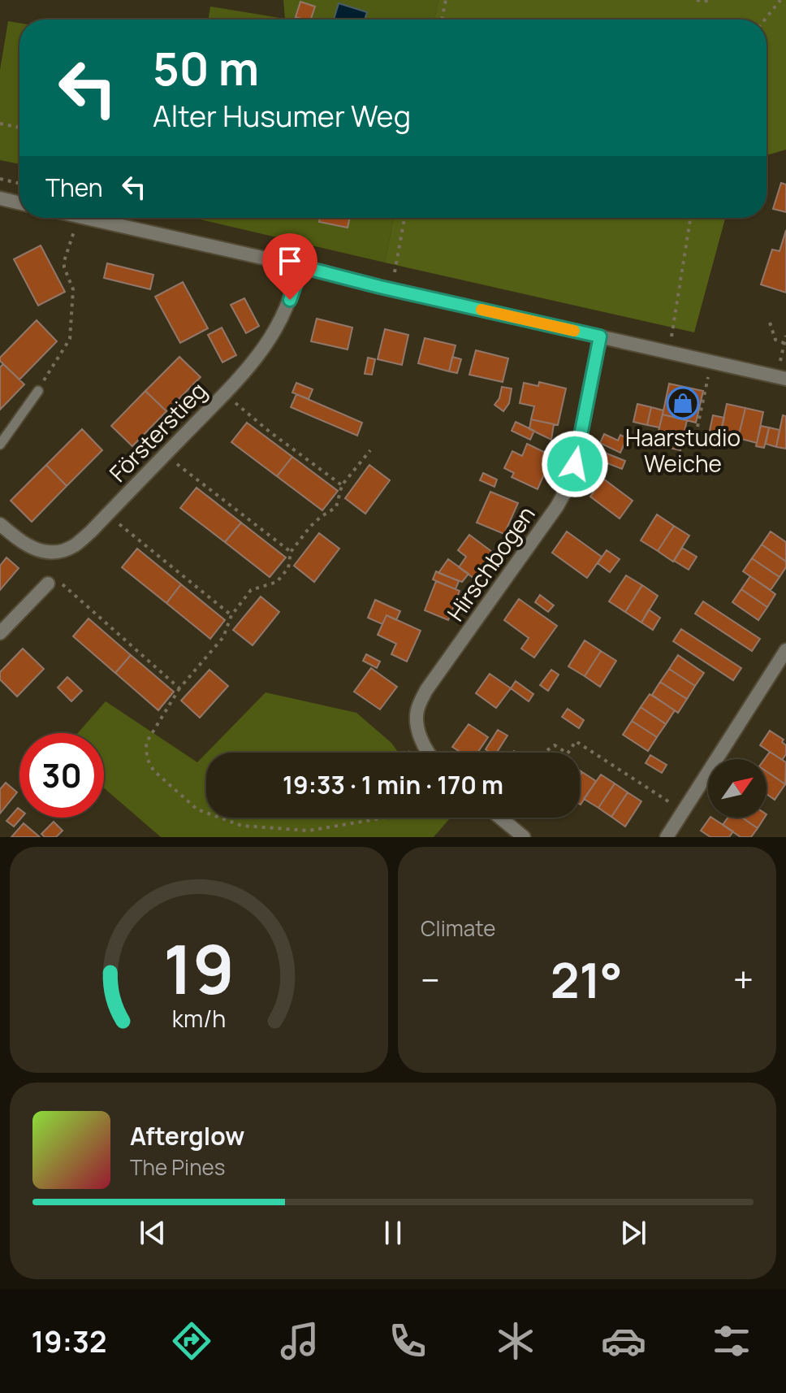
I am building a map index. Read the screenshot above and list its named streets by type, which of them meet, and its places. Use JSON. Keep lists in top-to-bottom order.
{
  "streets": {
    "street": ["Försterstieg", "Hirschbogen"]
  },
  "places": {
    "shop": ["Haarstudio Weiche"]
  },
  "north": "top right",
  "page": {
    "turn": ["50 m", "Alter Husumer Weg"],
    "then": "Then",
    "limit": "30",
    "trip": "19:33 · 1 min · 170 m",
    "tile": "Climate",
    "heat": ["−", "21°", "+"],
    "song": ["Afterglow", "The Pines"],
    "tabs": "19:32",
    "gauge": ["19", "km/h"]
  }
}
